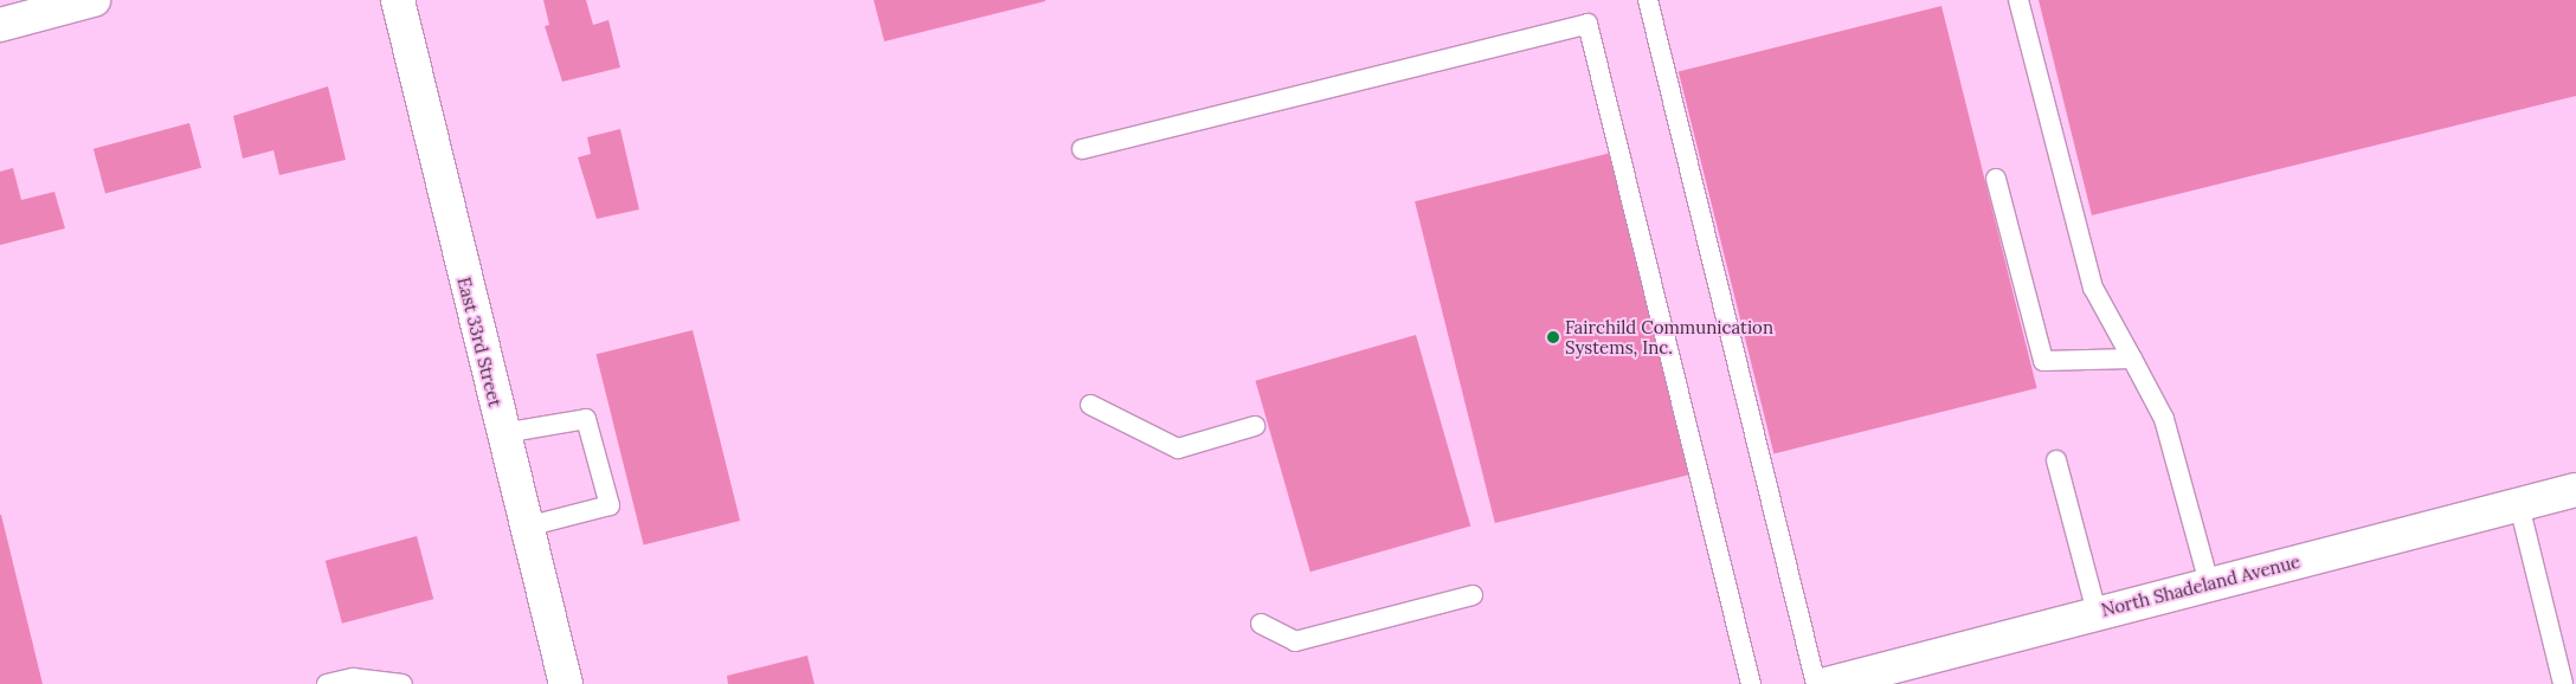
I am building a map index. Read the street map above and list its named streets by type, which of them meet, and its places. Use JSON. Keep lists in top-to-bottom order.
{
  "streets": {
    "street": ["East 33rd Street", "North Shadeland Avenue"]
  },
  "places": ["Fairchild Communication Systems, Inc."]
}
